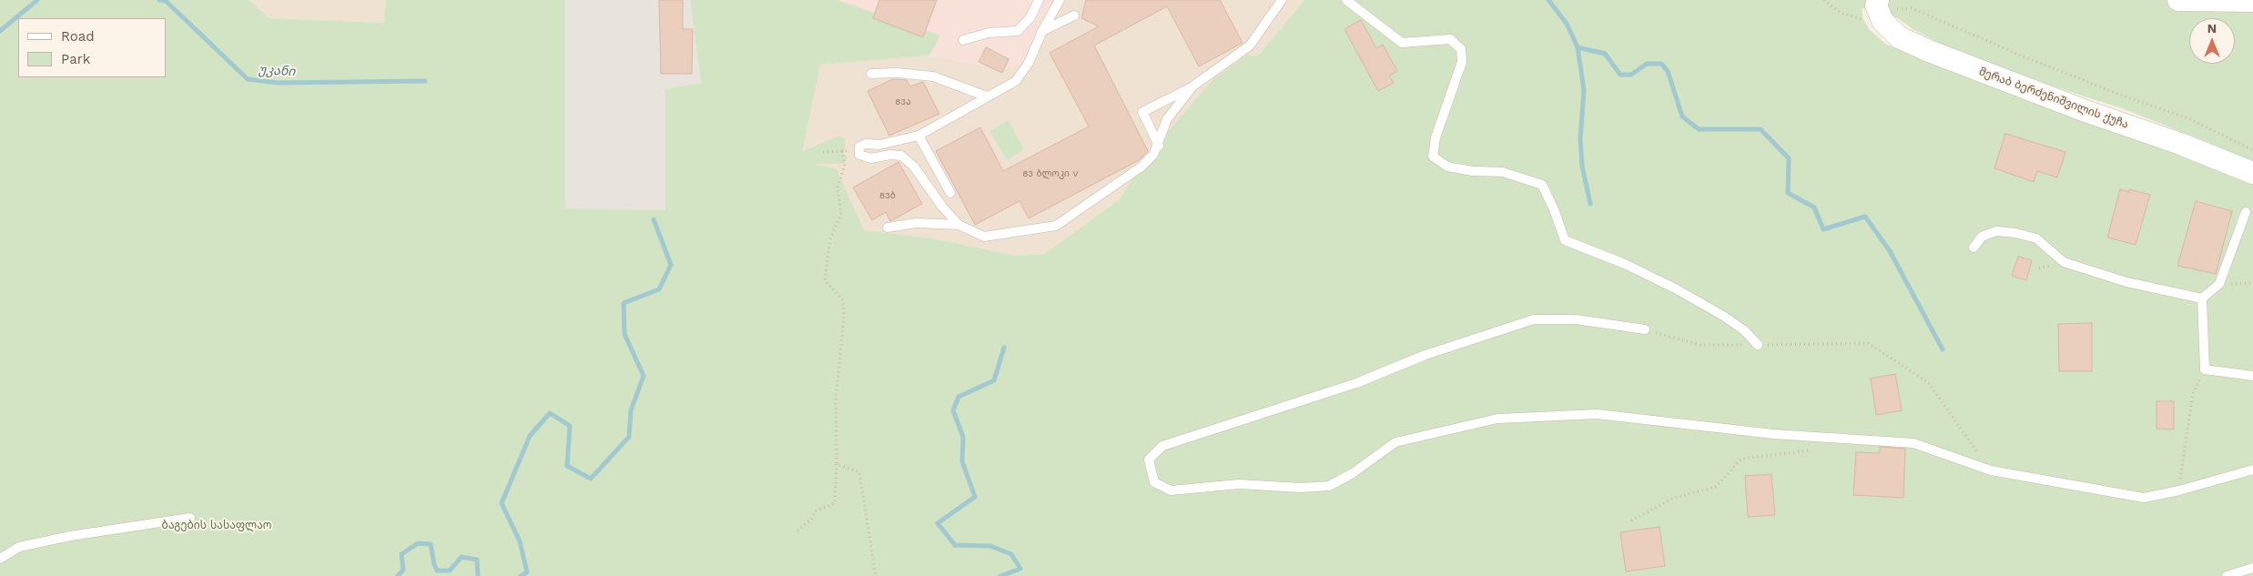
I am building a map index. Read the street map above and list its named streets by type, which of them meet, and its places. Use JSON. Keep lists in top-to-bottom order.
{
  "streets": {
    "street": ["მერაბ ბერძენიშვილის ქუჩა"]
  },
  "water": ["უკანი"],
  "parks": ["ბაგების სასაფლაო"],
  "house_numbers": ["83ა", "83 ბლოკი V", "83ბ"],
  "legend": ["Road", "Park"],
  "north": "top"
}
